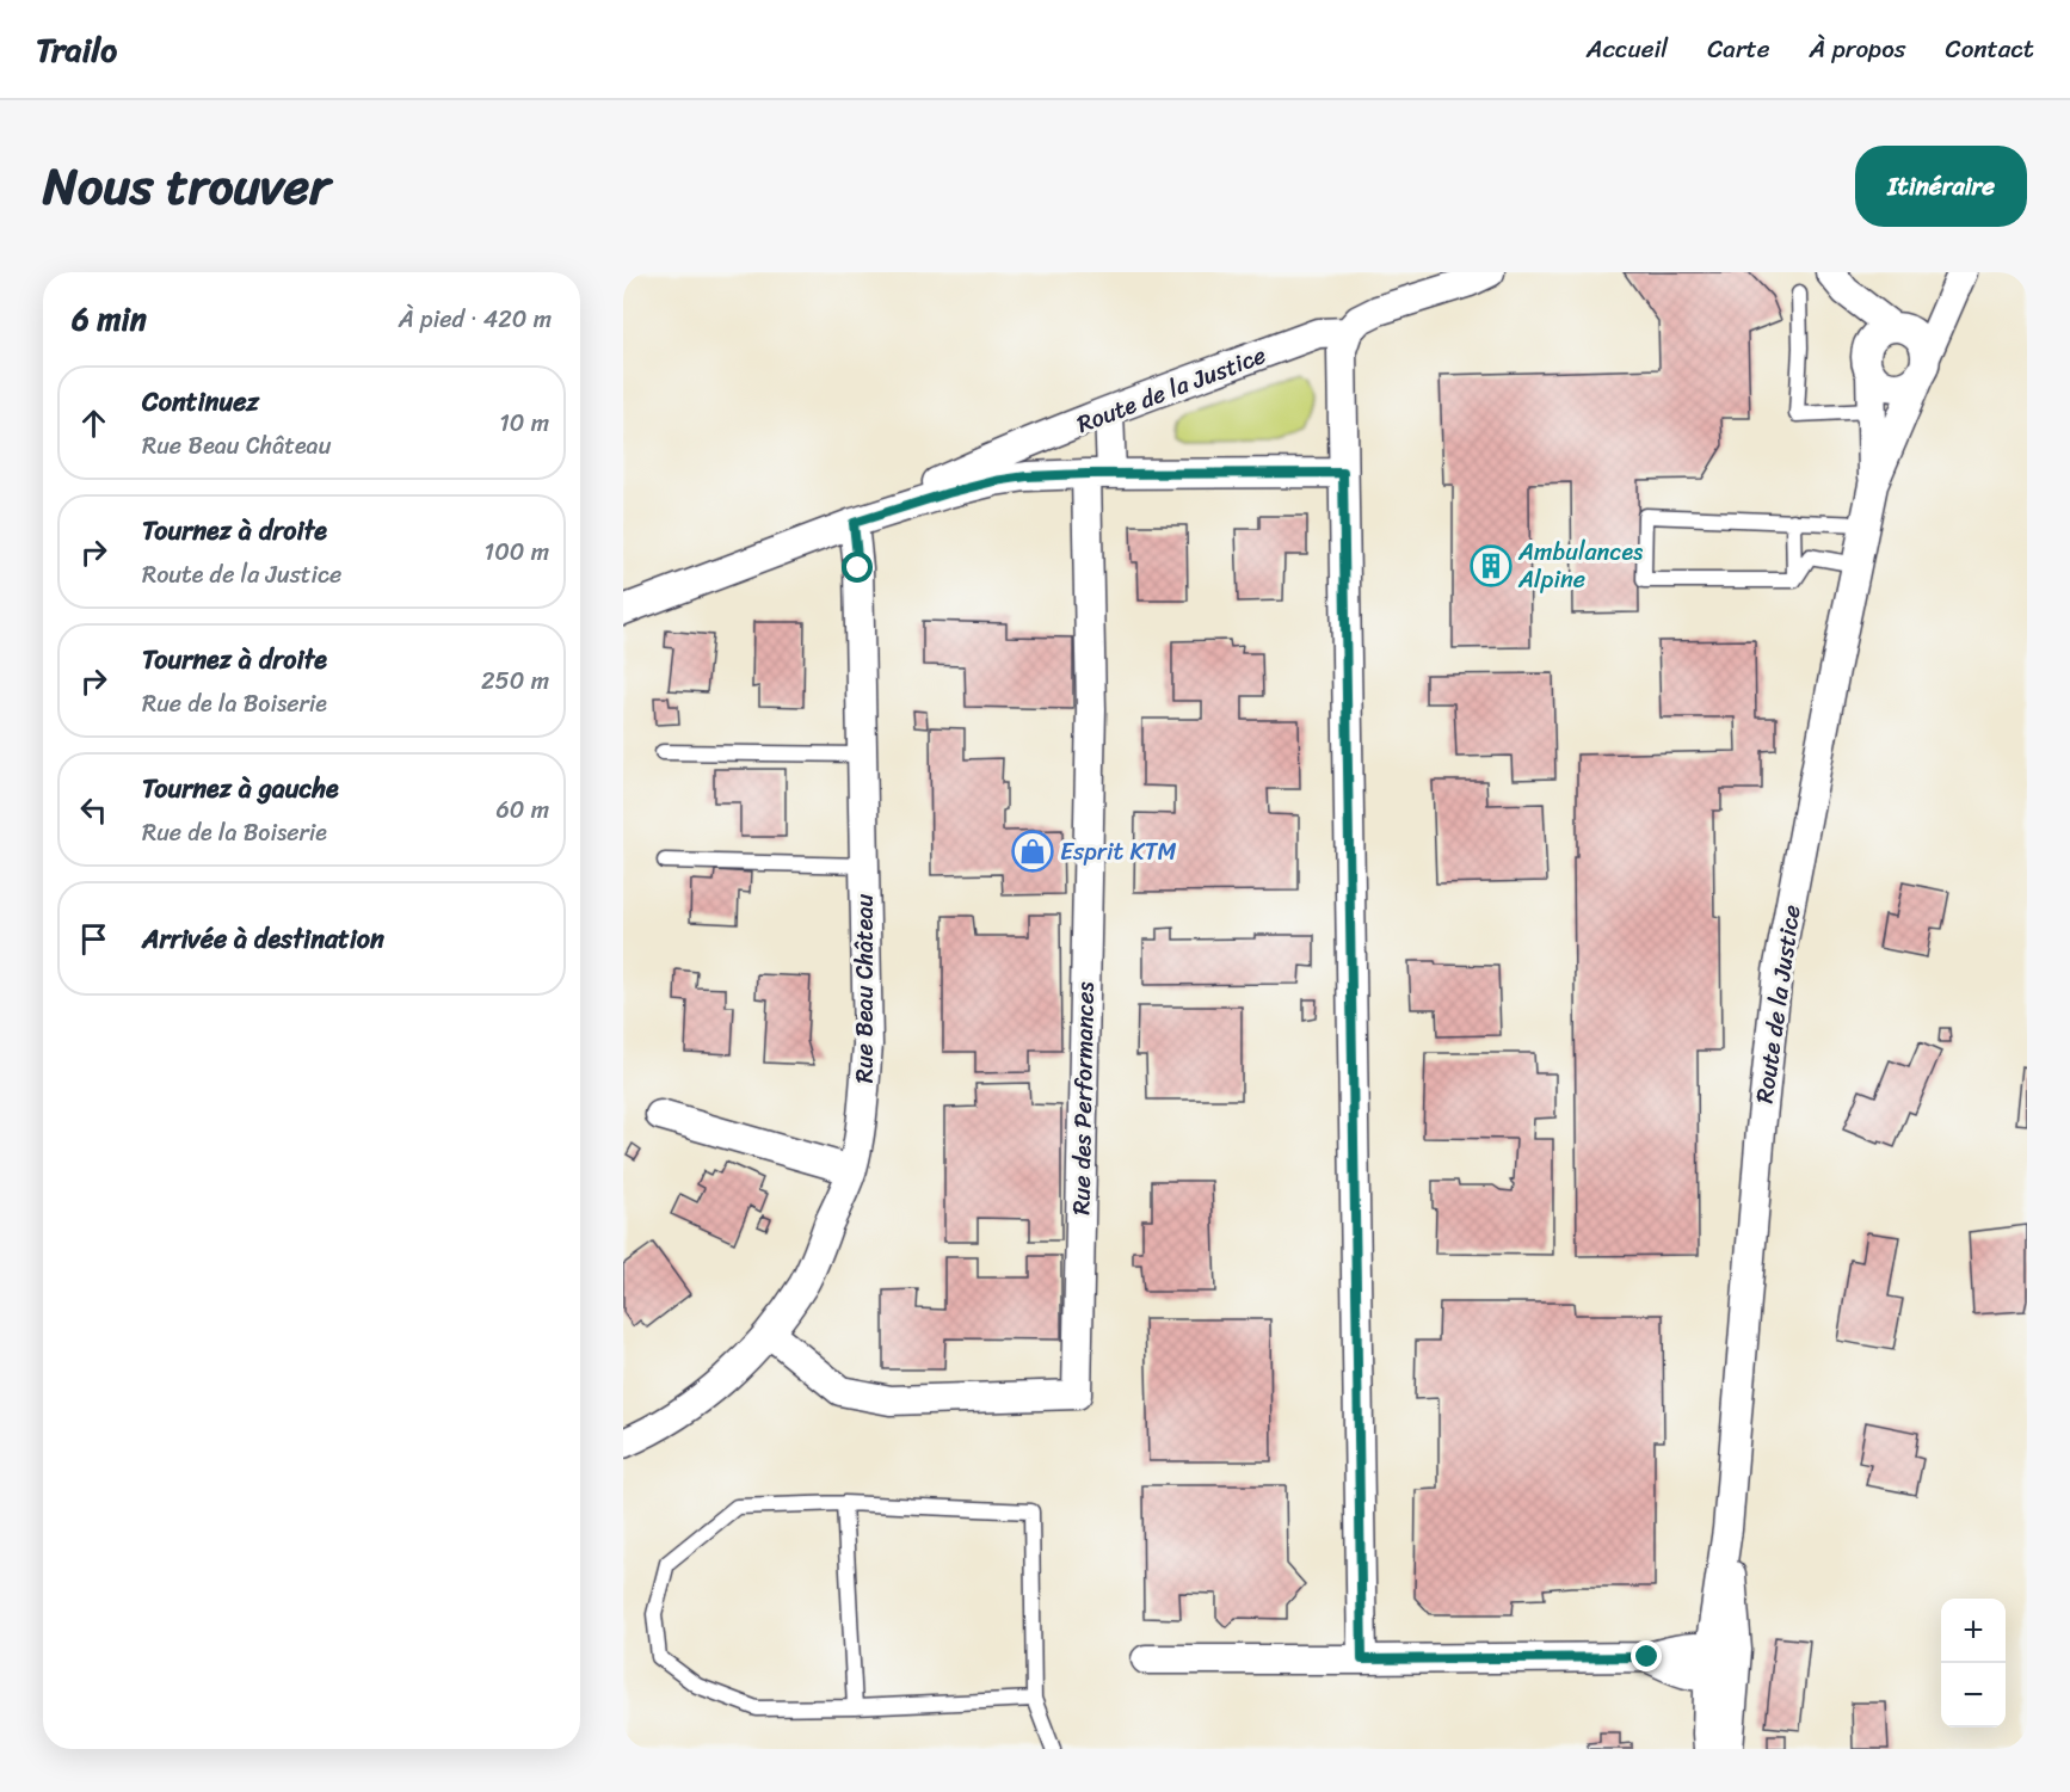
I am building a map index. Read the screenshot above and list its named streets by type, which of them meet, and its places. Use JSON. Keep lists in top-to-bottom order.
{
  "streets": {
    "street": ["Route de la Justice", "Rue Beau Château", "Rue des Performances"]
  },
  "crossings": [
    ["Route de la Justice", "Rue Beau Château"],
    ["Route de la Justice", "Rue des Performances"],
    ["Rue Beau Château", "Rue des Performances"]
  ],
  "places": {
    "building": ["Ambulances Alpine"],
    "shop": ["Esprit KTM"]
  },
  "page": {
    "header": "Trailo",
    "nav": [
      "Accueil",
      "Carte",
      "À propos",
      "Contact"
    ],
    "title": "Nous trouver",
    "buttons": "Itinéraire",
    "heading": ["6 min", "À pied · 420 m"],
    "list": [
      ["Continuez", "Rue Beau Château", "10 m"],
      ["Tournez à droite", "Route de la Justice", "100 m"],
      ["Tournez à droite", "Rue de la Boiserie", "250 m"],
      ["Tournez à gauche", "Rue de la Boiserie", "60 m"],
      "Arrivée à destination"
    ],
    "map_buttons": ["+", "−"]
  }
}
